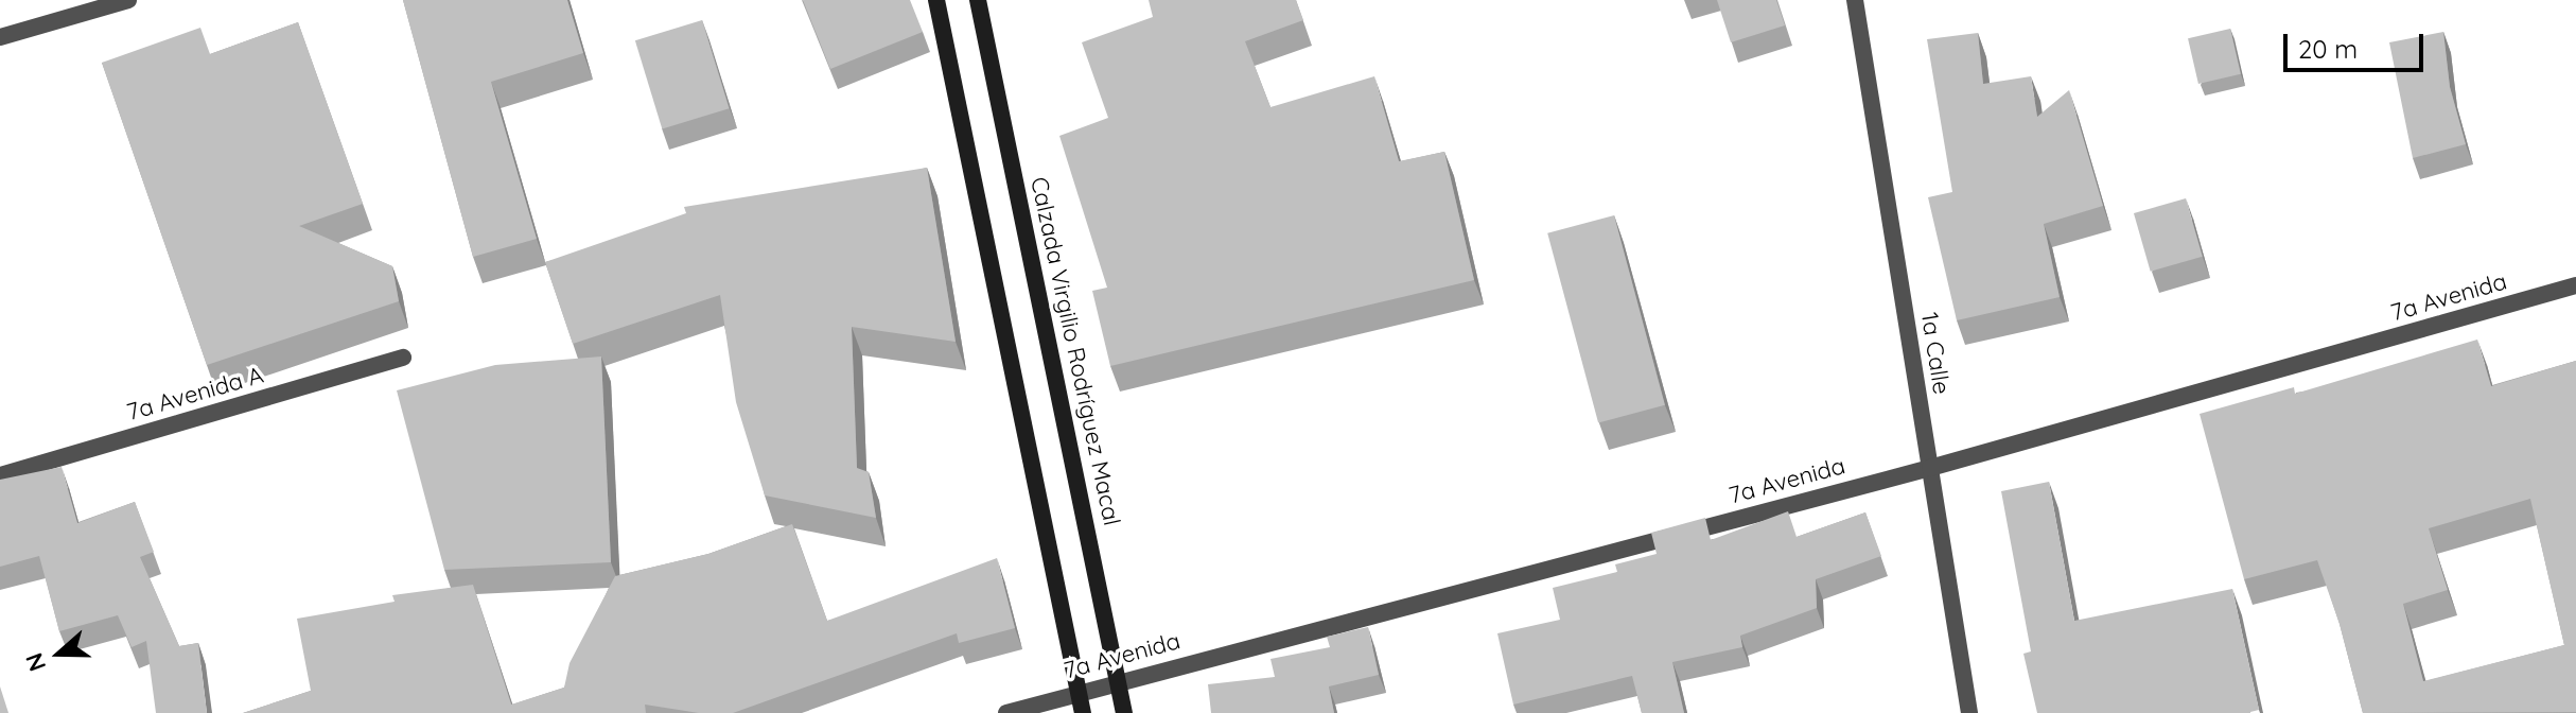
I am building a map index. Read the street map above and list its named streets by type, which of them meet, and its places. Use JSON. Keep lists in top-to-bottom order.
{
  "streets": {
    "street": [
      "7a Avenida",
      "Calzada Virgilio Rodríguez Macal",
      "1a Calle",
      "7a Avenida A"
    ]
  },
  "crossings": [
    ["7a Avenida", "Calzada Virgilio Rodríguez Macal"],
    ["7a Avenida", "1a Calle"]
  ],
  "scale_bar": "20 m",
  "north": "left"
}
